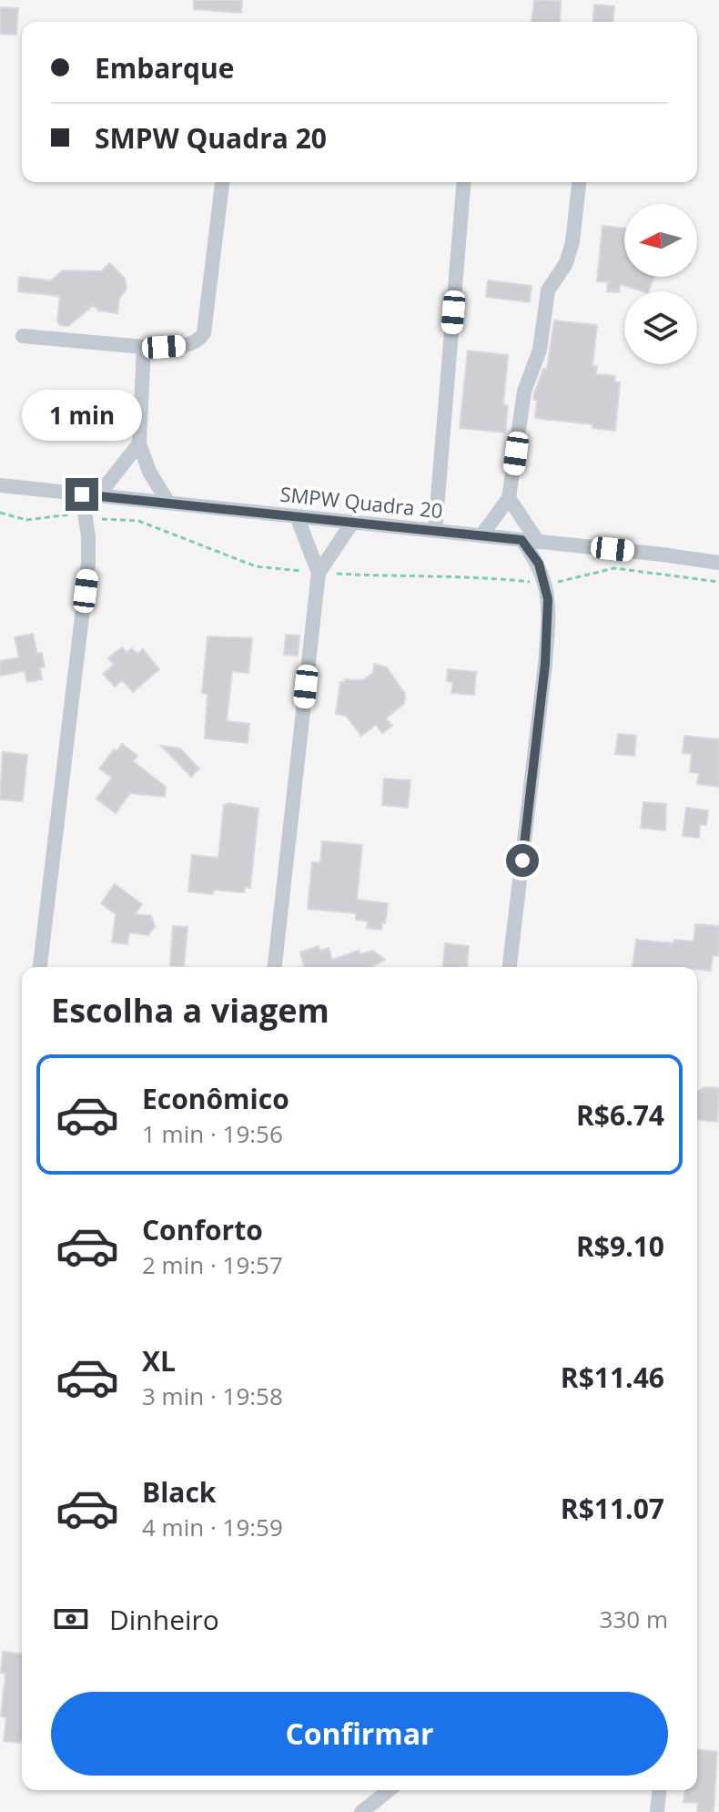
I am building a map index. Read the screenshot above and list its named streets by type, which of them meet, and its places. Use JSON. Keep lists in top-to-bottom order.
{
  "streets": {
    "street": ["SMPW Quadra 20"]
  },
  "north": "left",
  "page": {
    "banner": ["Embarque", "SMPW Quadra 20"],
    "bubble": "1 min",
    "heading": "Escolha a viagem",
    "list": [
      {
        "name": "Econômico",
        "note": "1 min · 19:56",
        "value": "R$6.74"
      },
      {
        "name": "Conforto",
        "note": "2 min · 19:57",
        "value": "R$9.10"
      },
      {
        "name": "XL",
        "note": "3 min · 19:58",
        "value": "R$11.46"
      },
      {
        "name": "Black",
        "note": "4 min · 19:59",
        "value": "R$11.07"
      }
    ],
    "pay": ["Dinheiro", "330 m"],
    "buttons": "Confirmar"
  }
}
